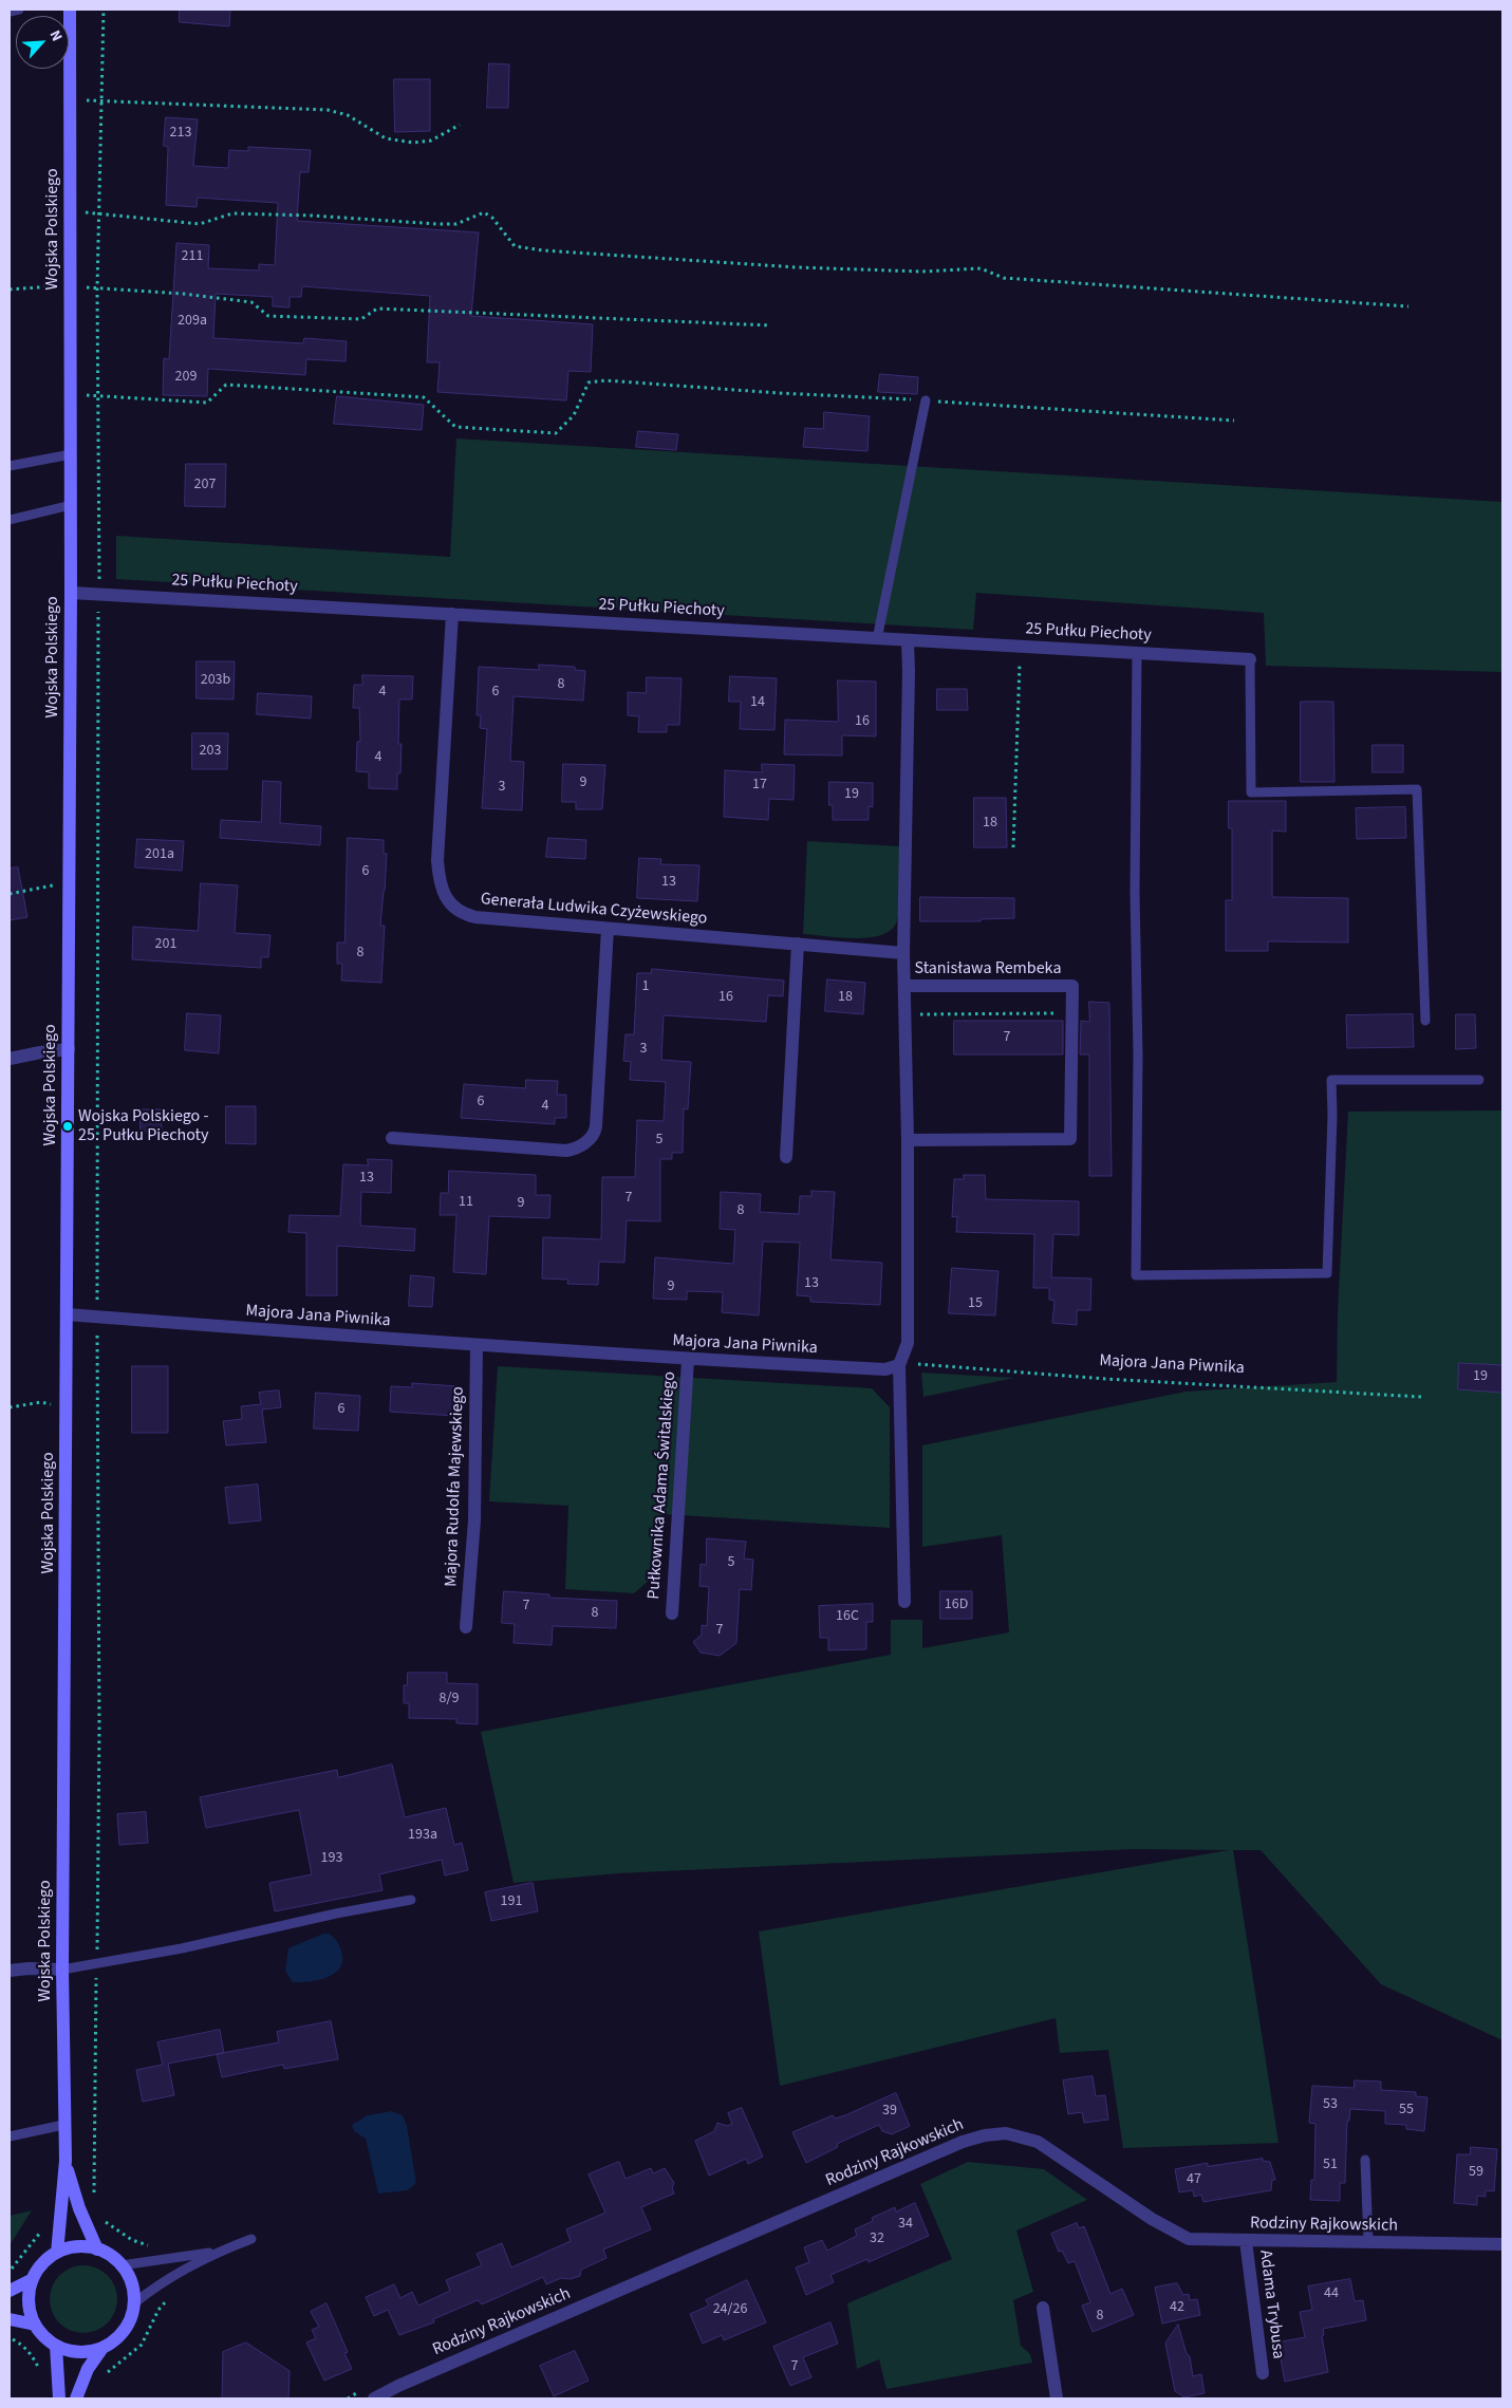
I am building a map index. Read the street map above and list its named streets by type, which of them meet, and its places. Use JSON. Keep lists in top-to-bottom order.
{
  "streets": {
    "main road": ["Wojska Polskiego"],
    "street": [
      "25 Pułku Piechoty",
      "Generała Ludwika Czyżewskiego",
      "Stanisława Rembeka",
      "Majora Jana Piwnika",
      "Pułkownika Adama Świtalskiego",
      "Majora Rudolfa Majewskiego",
      "Rodziny Rajkowskich",
      "Adama Trybusa"
    ]
  },
  "crossings": [
    ["Wojska Polskiego", "25 Pułku Piechoty"],
    ["Wojska Polskiego", "Majora Jana Piwnika"],
    ["25 Pułku Piechoty", "Generała Ludwika Czyżewskiego"],
    ["25 Pułku Piechoty", "Stanisława Rembeka"],
    ["Generała Ludwika Czyżewskiego", "Stanisława Rembeka"],
    ["Stanisława Rembeka", "Majora Jana Piwnika"],
    ["Majora Jana Piwnika", "Pułkownika Adama Świtalskiego"],
    ["Majora Jana Piwnika", "Majora Rudolfa Majewskiego"],
    ["Rodziny Rajkowskich", "Adama Trybusa"]
  ],
  "places": ["Wojska Polskiego - 25. Pułku Piechoty"],
  "house_numbers": [
    "213",
    "211",
    "209a",
    "209",
    "207",
    "203b",
    "8",
    "4",
    "6",
    "14",
    "16",
    "203",
    "4",
    "9",
    "17",
    "3",
    "19",
    "18",
    "201a",
    "6",
    "13",
    "201",
    "8",
    "1",
    "16",
    "18",
    "7",
    "3",
    "6",
    "4",
    "5",
    "13",
    "7",
    "11",
    "9",
    "8",
    "13",
    "9",
    "15",
    "19",
    "6",
    "5",
    "16D",
    "7",
    "8",
    "16C",
    "7",
    "8/9",
    "193a",
    "193",
    "191",
    "53",
    "55",
    "39",
    "51",
    "59",
    "47",
    "34",
    "32",
    "44",
    "42",
    "24/26",
    "8",
    "7"
  ],
  "north": "top right"
}
